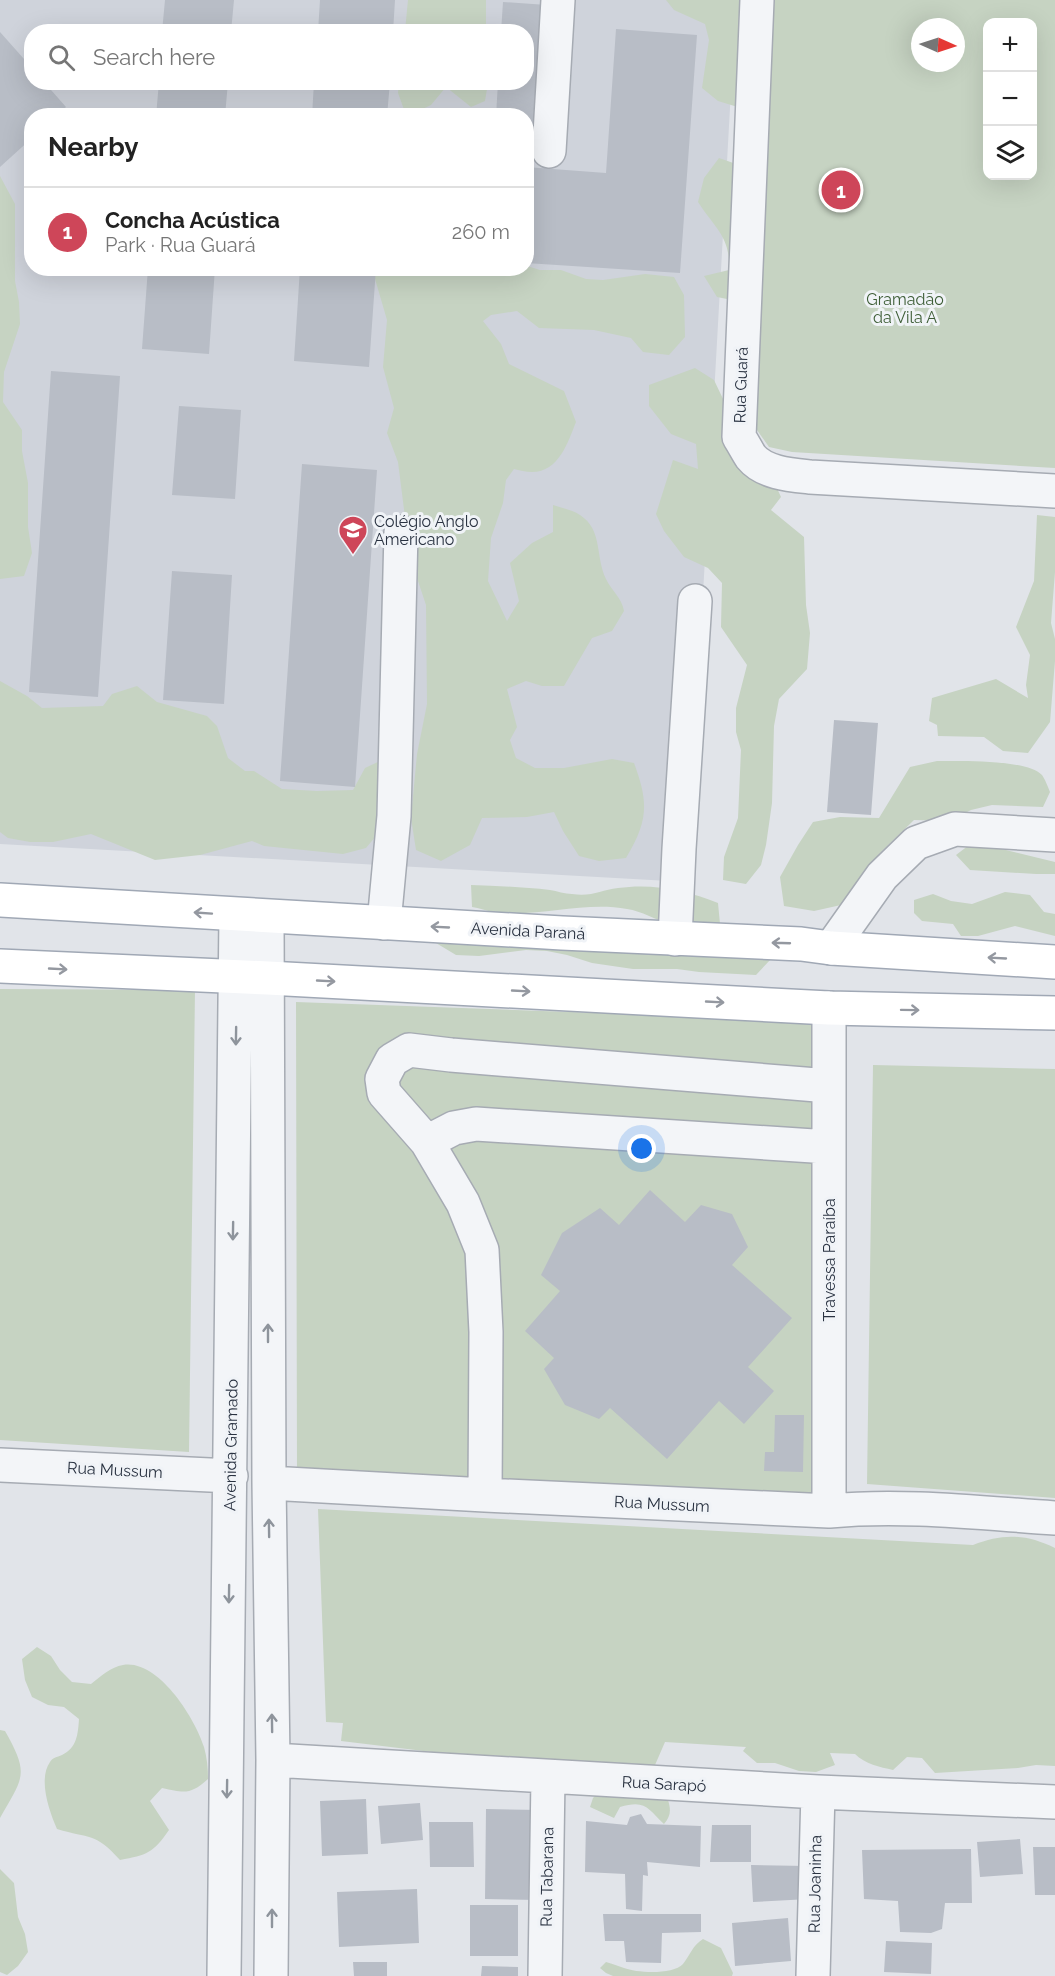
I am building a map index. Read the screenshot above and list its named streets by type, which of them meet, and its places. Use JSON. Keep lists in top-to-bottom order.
{
  "streets": {
    "main road": ["Avenida Paraná"],
    "street": [
      "Rua Guará",
      "Travessa Paraíba",
      "Avenida Gramado",
      "Rua Mussum",
      "Rua Sarapó",
      "Rua Tabarana",
      "Rua Joaninha"
    ]
  },
  "crossings": [
    ["Avenida Paraná", "Avenida Gramado"],
    ["Travessa Paraíba", "Rua Mussum"],
    ["Avenida Gramado", "Rua Mussum"],
    ["Avenida Gramado", "Rua Sarapó"],
    ["Rua Sarapó", "Rua Tabarana"],
    ["Rua Sarapó", "Rua Joaninha"]
  ],
  "parks": ["Gramadão da Vila A"],
  "places": {
    "school or university": ["Colégio Anglo Americano"]
  },
  "north": "right",
  "page": {
    "map_buttons": ["+", "−"],
    "search": "Search here",
    "heading": "Nearby",
    "pins": "1",
    "list": [
      {
        "mark": "1",
        "name": "Concha Acústica",
        "note": "Park · Rua Guará",
        "value": "260 m"
      }
    ]
  }
}
